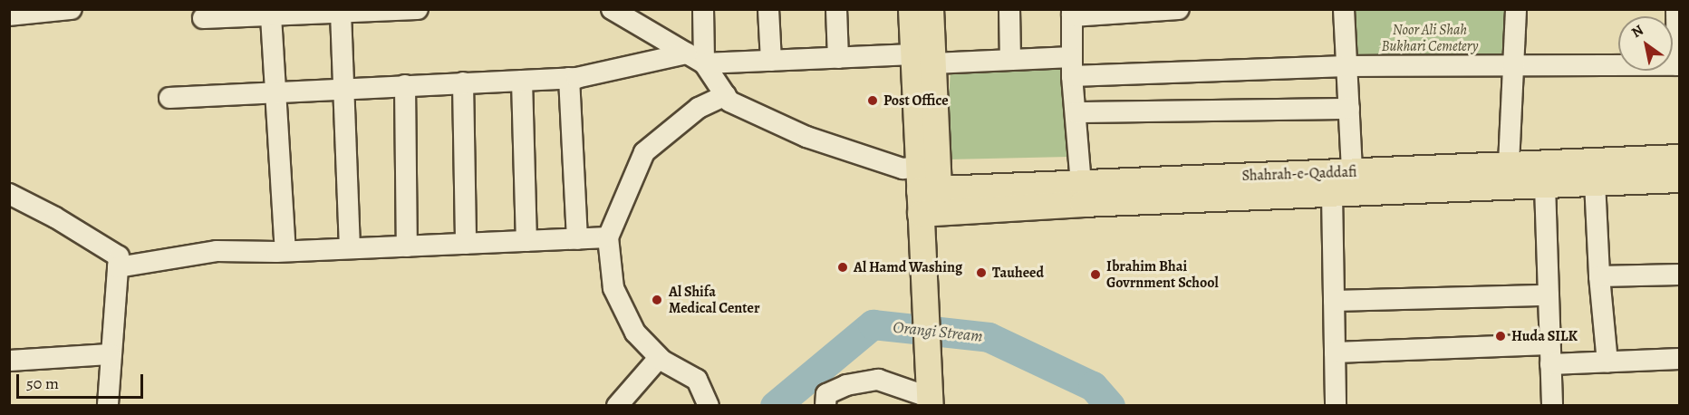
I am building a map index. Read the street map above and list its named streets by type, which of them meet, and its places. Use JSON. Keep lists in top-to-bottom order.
{
  "streets": {
    "main road": ["Shahrah-e-Qaddafi"]
  },
  "water": ["Orangi Stream"],
  "parks": ["Noor Ali Shah Bukhari Cemetery"],
  "places": [
    "Post Office",
    "Al Hamd Washing",
    "Tauheed",
    "Ibrahim Bhai Govrnment School",
    "Al Shifa Medical Center",
    "Huda SILK"
  ],
  "scale_bar": "50 m",
  "north": "top left"
}
